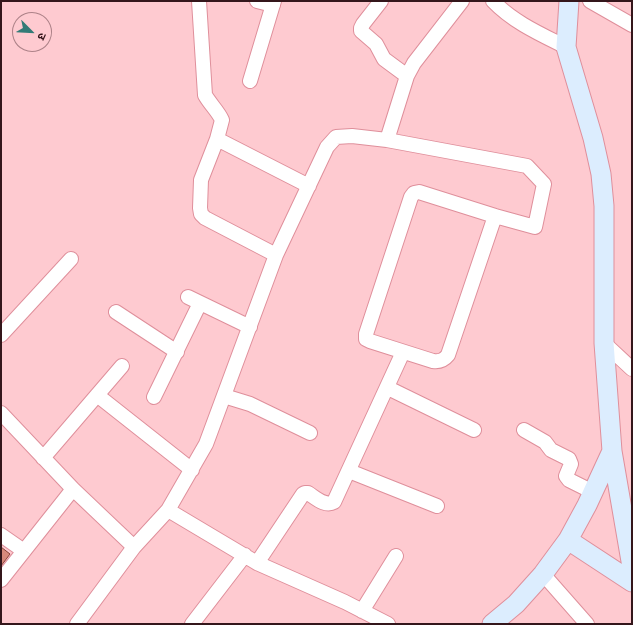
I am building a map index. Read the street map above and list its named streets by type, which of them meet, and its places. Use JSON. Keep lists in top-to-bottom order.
{
  "north": "bottom right"
}
